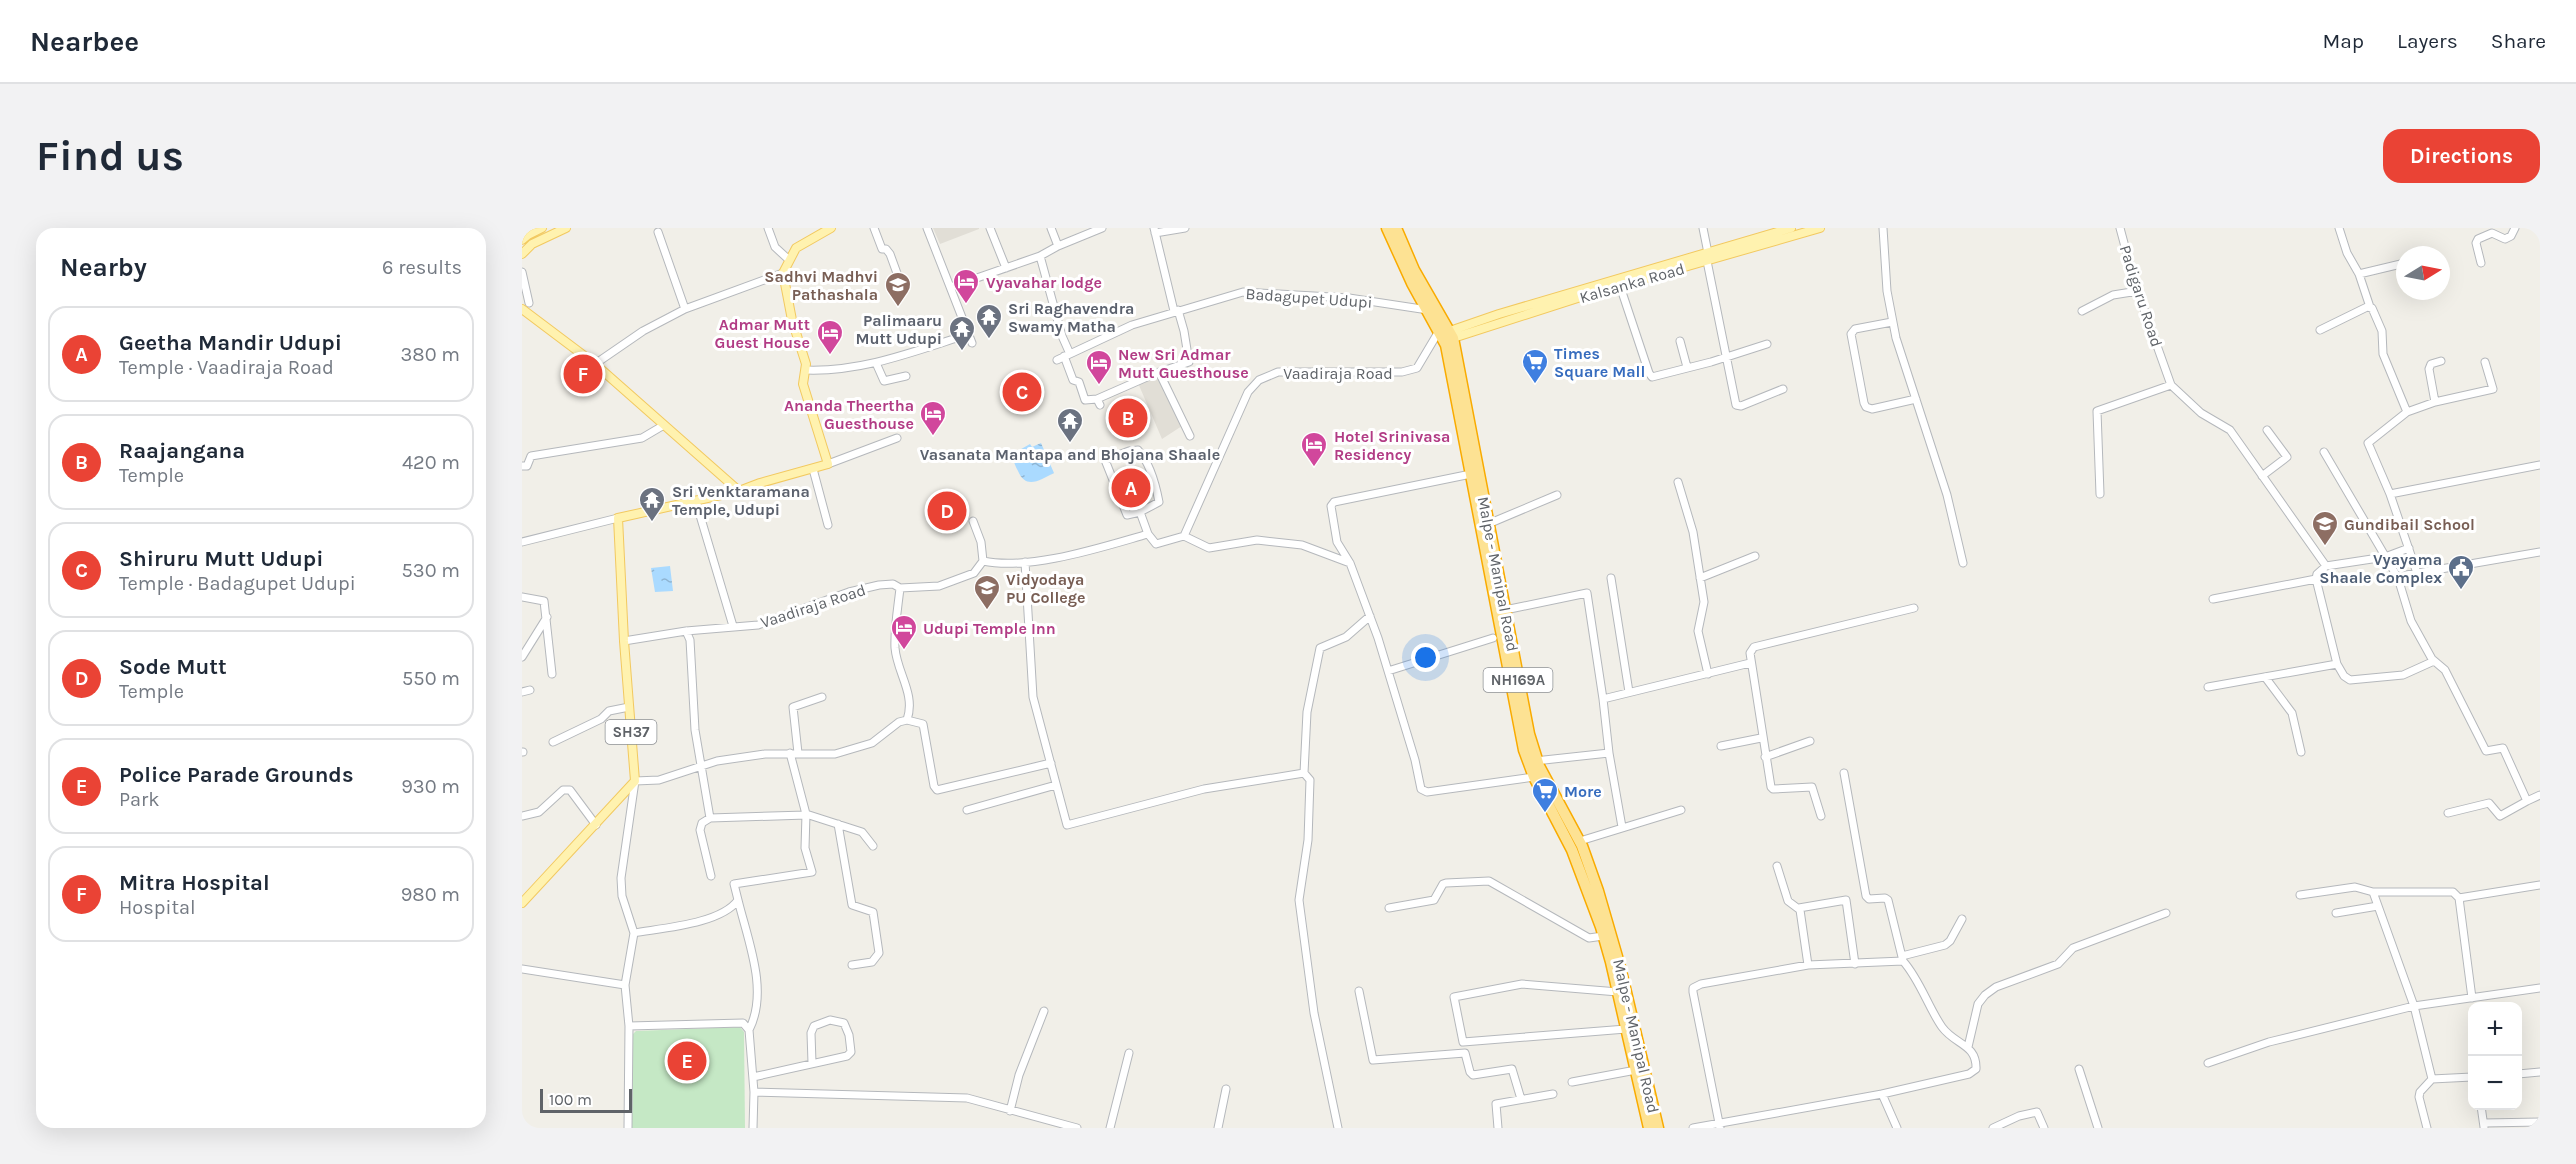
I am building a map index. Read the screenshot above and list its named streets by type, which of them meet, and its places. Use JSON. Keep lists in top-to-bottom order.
{
  "streets": {
    "highway": ["Malpe - Manipal Road", "NH169A"],
    "main road": ["Kalsanka Road", "SH37"],
    "street": ["Padigaru Road", "Badagupet Udupi", "Vaadiraja Road"]
  },
  "crossings": [
    ["Kalsanka Road", "Vaadiraja Road"],
    ["Kalsanka Road", "Malpe - Manipal Road"],
    ["Badagupet Udupi", "Malpe - Manipal Road"],
    ["Vaadiraja Road", "Malpe - Manipal Road"],
    ["Vaadiraja Road", "SH37"]
  ],
  "places": {
    "hotel": [
      "Vyavahar lodge",
      "Admar Mutt Guest House",
      "New Sri Admar Mutt Guesthouse",
      "Ananda Theertha Guesthouse",
      "Hotel Srinivasa Residency",
      "Udupi Temple Inn"
    ],
    "school or university": ["Sadhvi Madhvi Pathashala", "Gundibail School", "Vidyodaya PU College"],
    "temple": [
      "Sri Raghavendra Swamy Matha",
      "Palimaaru Mutt Udupi",
      "Vasanata Mantapa and Bhojana Shaale",
      "Sri Venktaramana Temple, Udupi"
    ],
    "supermarket": ["Times Square Mall", "More"],
    "public building": ["Vyayama Shaale Complex"]
  },
  "scale_bar": "100 m",
  "north": "right",
  "page": {
    "header": "Nearbee",
    "nav": ["Map", "Layers", "Share"],
    "buttons": "Directions",
    "title": "Find us",
    "heading": ["Nearby", "6 results"],
    "list": [
      {
        "mark": "A",
        "name": "Geetha Mandir Udupi",
        "note": "Temple · Vaadiraja Road",
        "value": "380 m"
      },
      {
        "mark": "B",
        "name": "Raajangana",
        "note": "Temple",
        "value": "420 m"
      },
      {
        "mark": "C",
        "name": "Shiruru Mutt Udupi",
        "note": "Temple · Badagupet Udupi",
        "value": "530 m"
      },
      {
        "mark": "D",
        "name": "Sode Mutt",
        "note": "Temple",
        "value": "550 m"
      },
      {
        "mark": "E",
        "name": "Police Parade Grounds",
        "note": "Park",
        "value": "930 m"
      },
      {
        "mark": "F",
        "name": "Mitra Hospital",
        "note": "Hospital",
        "value": "980 m"
      }
    ],
    "pins": [
      "F",
      "C",
      "B",
      "A",
      "D",
      "E"
    ],
    "map_buttons": ["+", "−"],
    "scale": "100 m"
  }
}
